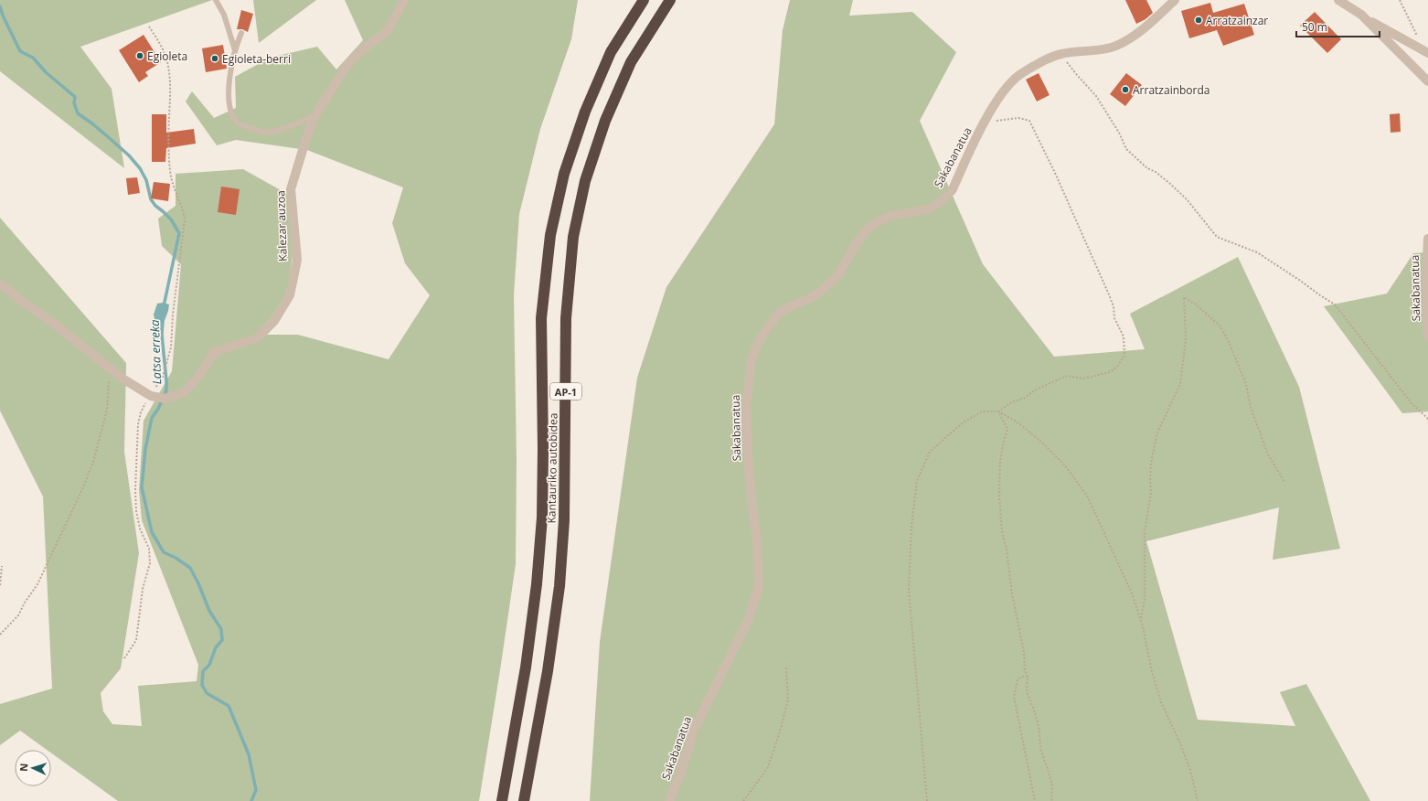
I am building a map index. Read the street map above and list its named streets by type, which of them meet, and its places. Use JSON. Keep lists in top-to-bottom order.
{
  "streets": {
    "highway": ["AP-1", "Kantauriko autobidea"],
    "street": ["Sakabanatua", "Kalezar auzoa"]
  },
  "water": ["Latsa erreka"],
  "places": [
    "Arratzainzar",
    "Egioleta",
    "Egioleta-berri",
    "Arratzainborda"
  ],
  "scale_bar": "50 m",
  "north": "left"
}
